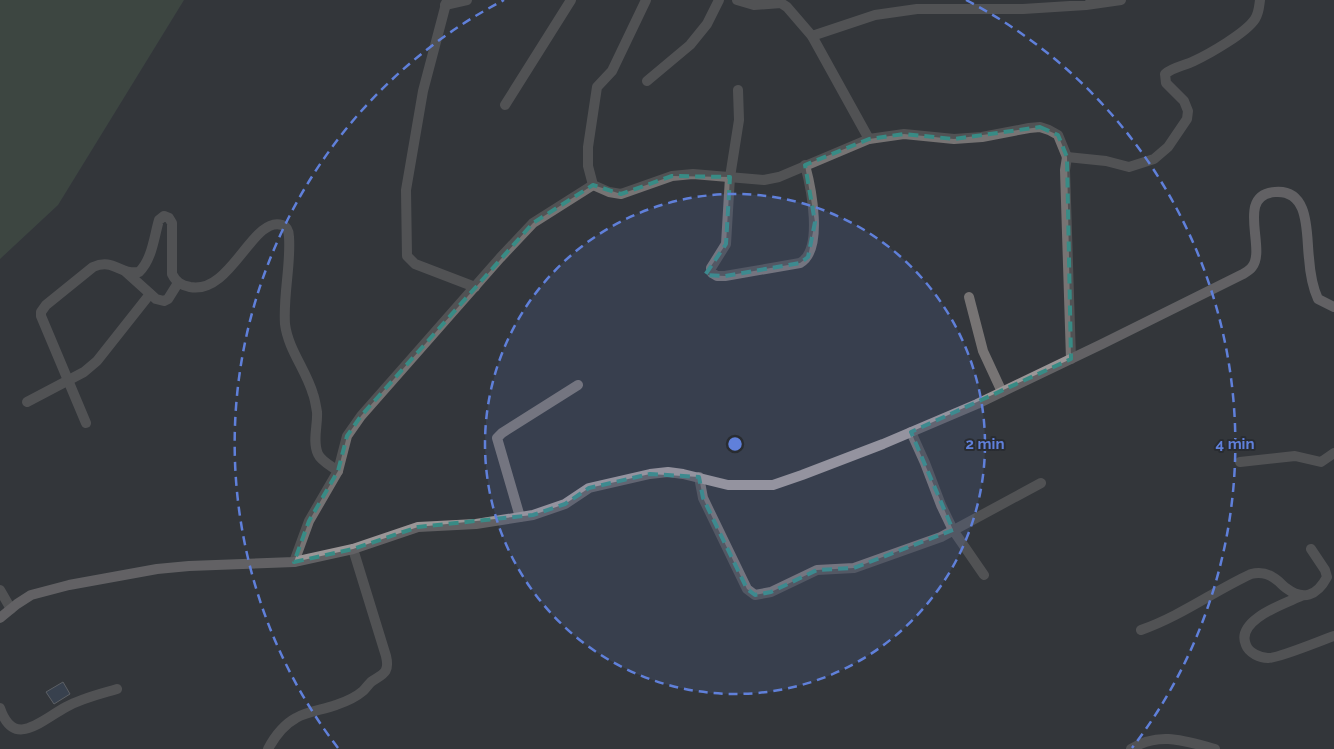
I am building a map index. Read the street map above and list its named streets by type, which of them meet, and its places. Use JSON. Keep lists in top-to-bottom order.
{
  "rings": ["2 min", "4 min"]
}
